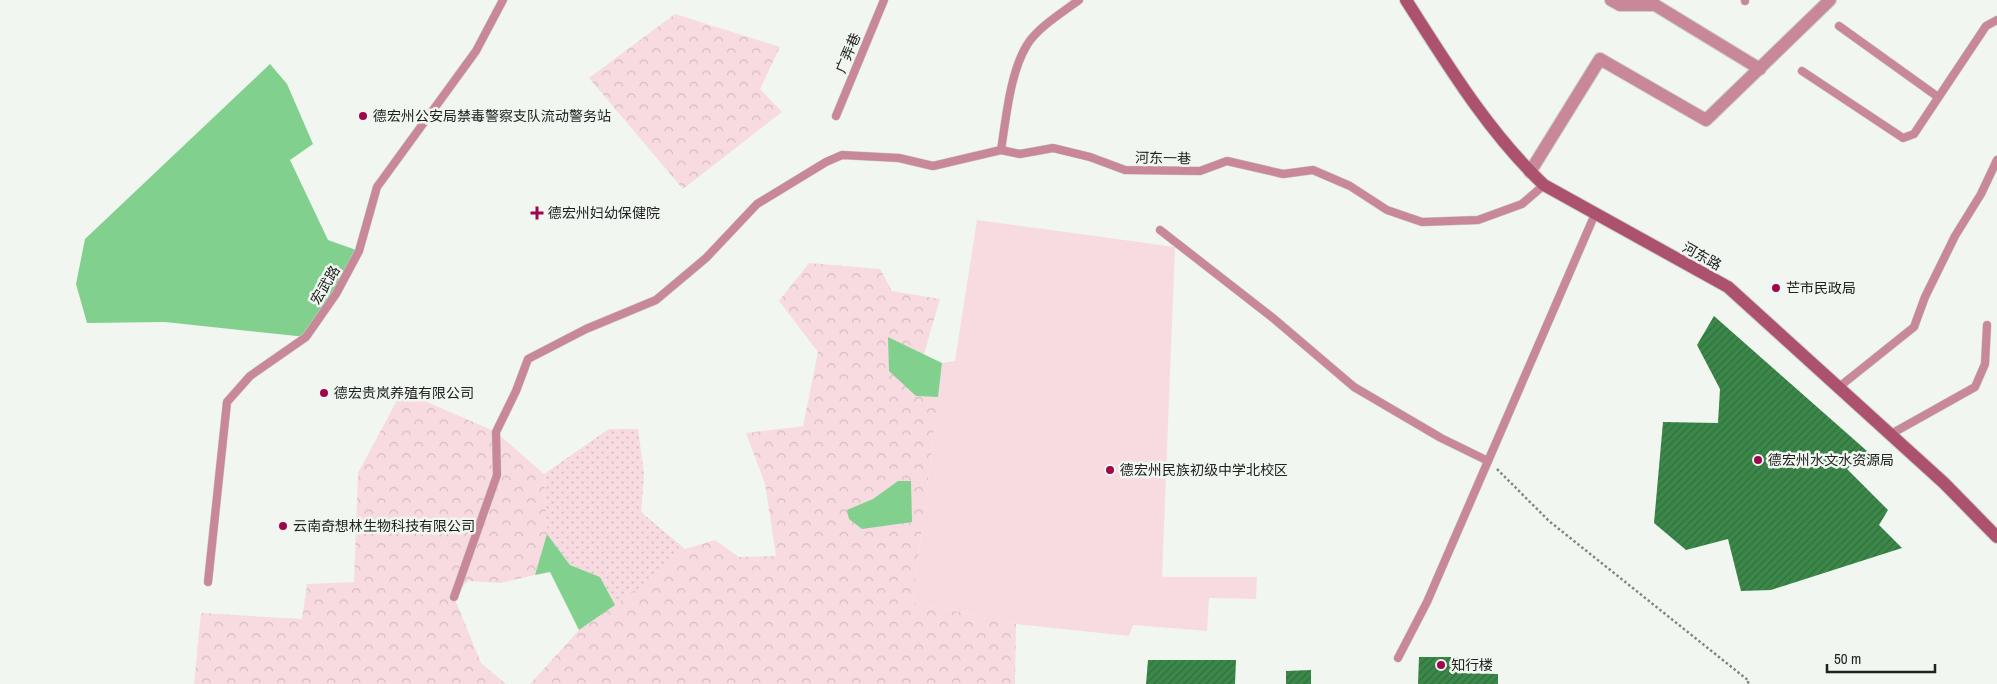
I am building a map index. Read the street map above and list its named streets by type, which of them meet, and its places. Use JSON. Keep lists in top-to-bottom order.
{
  "streets": {
    "main road": ["河东路"],
    "lane": ["广弄巷", "河东一巷", "宏武路"]
  },
  "crossings": [
    ["河东一巷", "河东路"]
  ],
  "places": {
    "other": [
      "德宏州公安局禁毒警察支队流动警务站",
      "芒市民政局",
      "德宏贵岚养殖有限公司",
      "德宏州水文水资源局",
      "德宏州民族初级中学北校区",
      "云南奇想林生物科技有限公司",
      "知行楼"
    ],
    "health": ["德宏州妇幼保健院"]
  },
  "scale_bar": "50 m"
}
